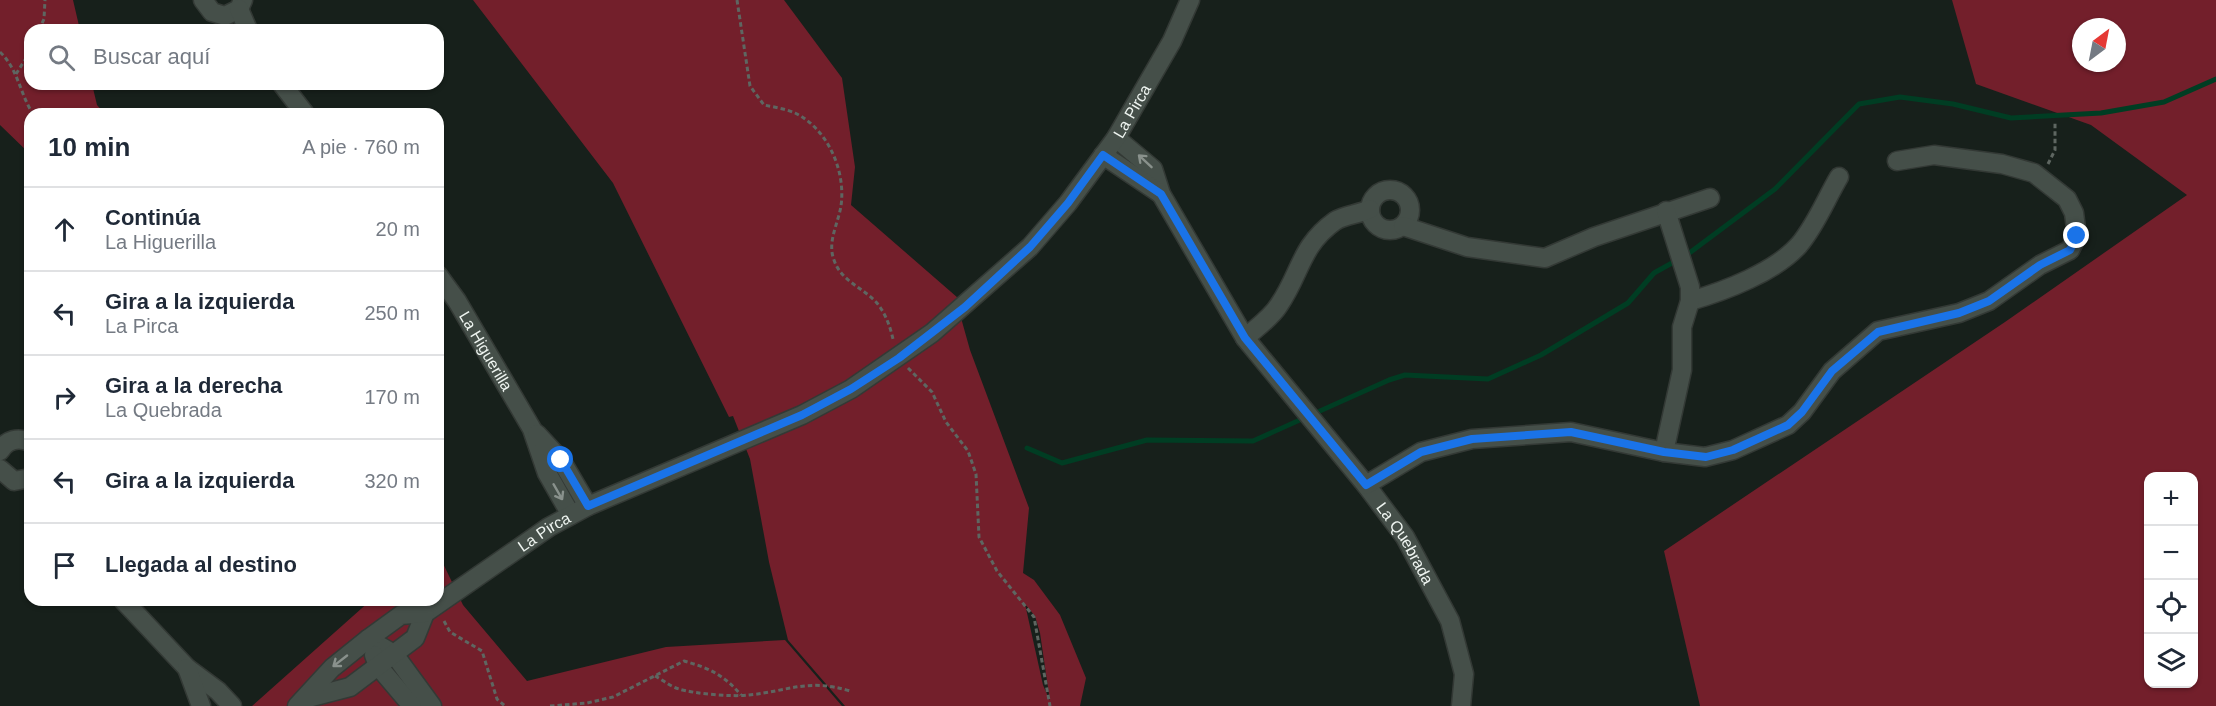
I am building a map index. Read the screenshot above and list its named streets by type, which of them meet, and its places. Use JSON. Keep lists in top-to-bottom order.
{
  "streets": {
    "street": ["La Pirca", "La Higuerilla", "La Quebrada"]
  },
  "crossings": [
    ["La Pirca", "La Higuerilla"],
    ["La Pirca", "La Quebrada"]
  ],
  "north": "top right",
  "page": {
    "search": "Buscar aquí",
    "heading": ["10 min", "A pie · 760 m"],
    "list": [
      ["Continúa", "La Higuerilla", "20 m"],
      ["Gira a la izquierda", "La Pirca", "250 m"],
      ["Gira a la derecha", "La Quebrada", "170 m"],
      ["Gira a la izquierda", "320 m"],
      "Llegada al destino"
    ],
    "map_buttons": ["+", "−"]
  }
}
